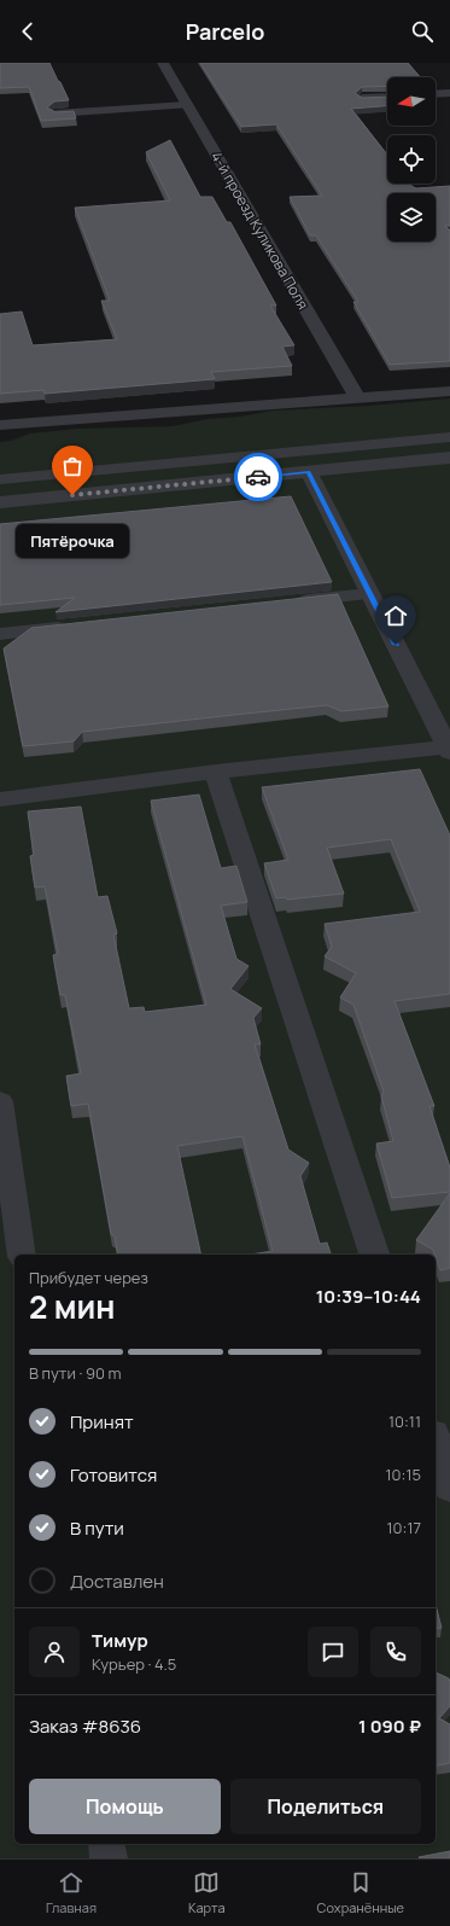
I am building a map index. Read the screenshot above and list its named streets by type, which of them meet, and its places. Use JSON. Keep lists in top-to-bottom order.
{
  "streets": {
    "street": ["4-й проезд Куликова Поля"]
  },
  "places": ["Пятёрочка"],
  "north": "left",
  "page": {
    "header": "Parcelo",
    "bubble": "Пятёрочка",
    "heading": ["2 мин", "Прибудет через", "10:39–10:44"],
    "panel": [
      "Тимур",
      "Курьер · 4.5",
      "Заказ #8636",
      "1 090 ₽"
    ],
    "bar": "В пути · 90 m",
    "list": [
      ["Принят", "10:11"],
      ["Готовится", "10:15"],
      ["В пути", "10:17"],
      "Доставлен"
    ],
    "buttons": ["Помощь", "Поделиться"],
    "tabs": ["Главная", "Карта", "Сохранённые"]
  }
}
